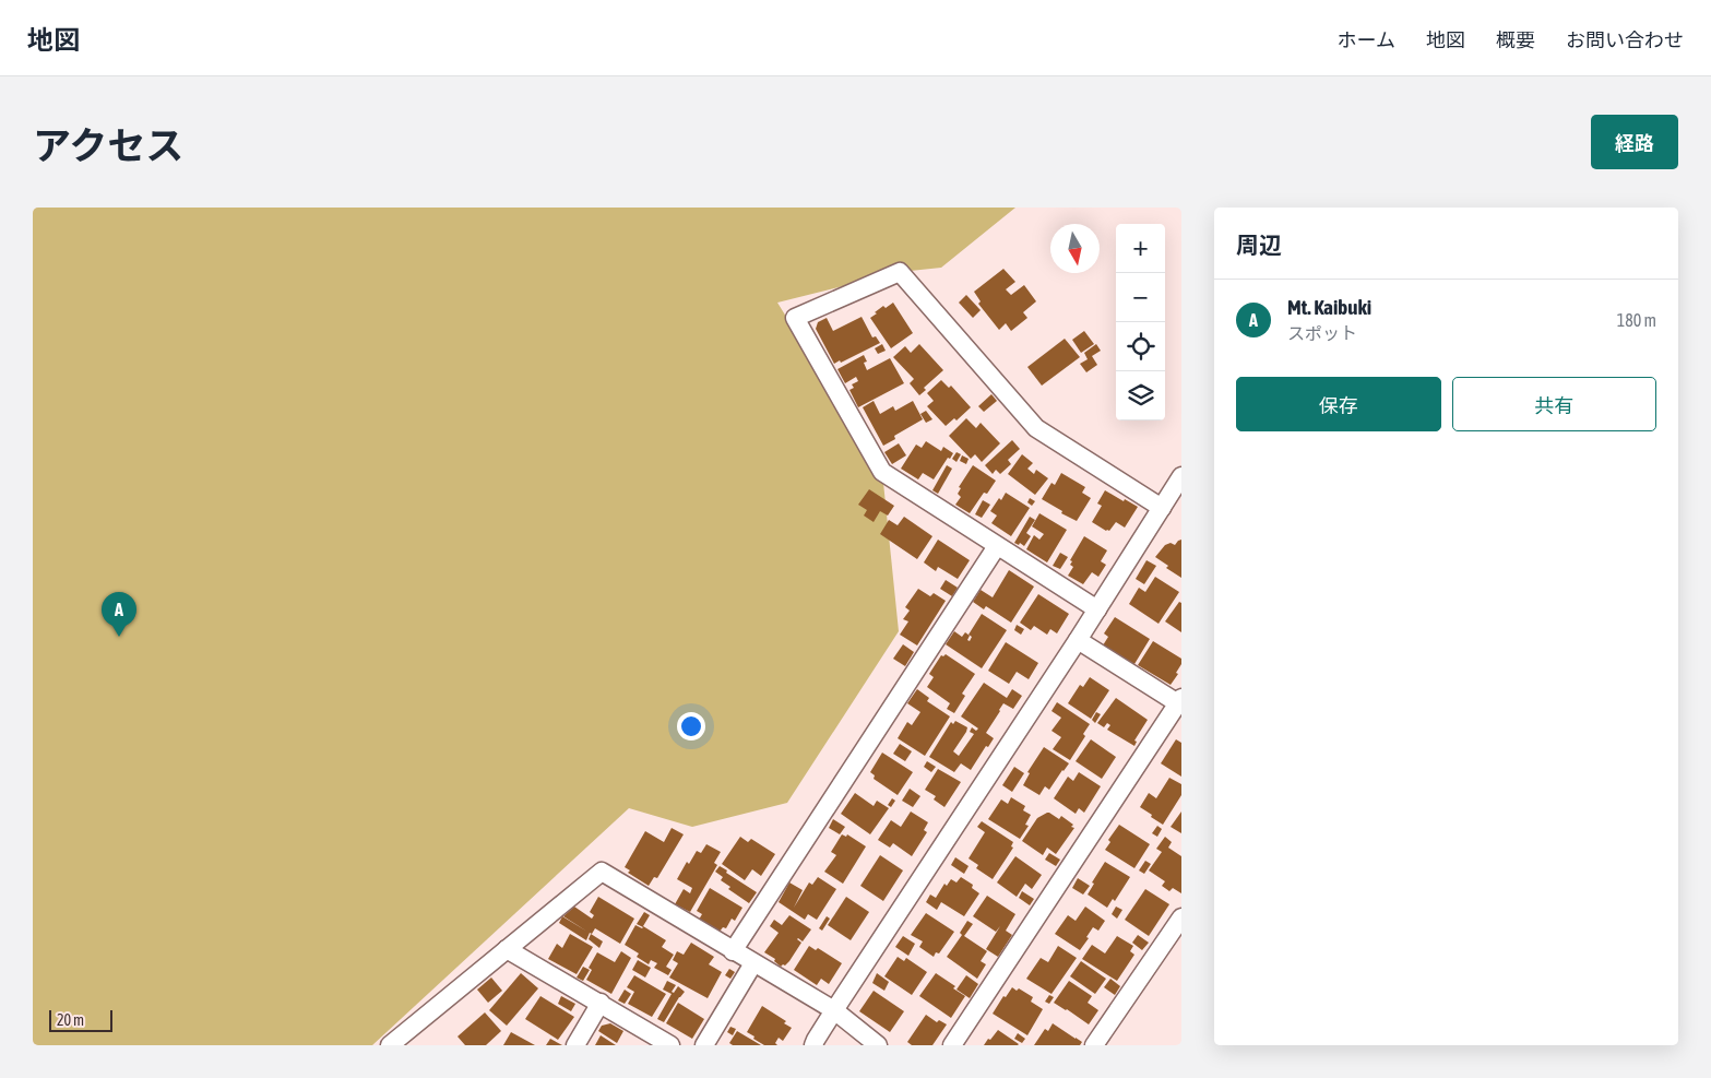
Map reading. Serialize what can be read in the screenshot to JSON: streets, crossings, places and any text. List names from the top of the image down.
{
  "scale_bar": "20 m",
  "north": "bottom",
  "page": {
    "header": "地図",
    "nav": [
      "ホーム",
      "地図",
      "概要",
      "お問い合わせ"
    ],
    "title": "アクセス",
    "buttons": [
      "経路",
      ["保存", "共有"]
    ],
    "heading": "周辺",
    "map_buttons": ["+", "−"],
    "list": [
      {
        "mark": "A",
        "name": "Mt. Kaibuki",
        "note": "スポット",
        "value": "180 m"
      }
    ],
    "pins": "A",
    "scale": "20 m"
  }
}
